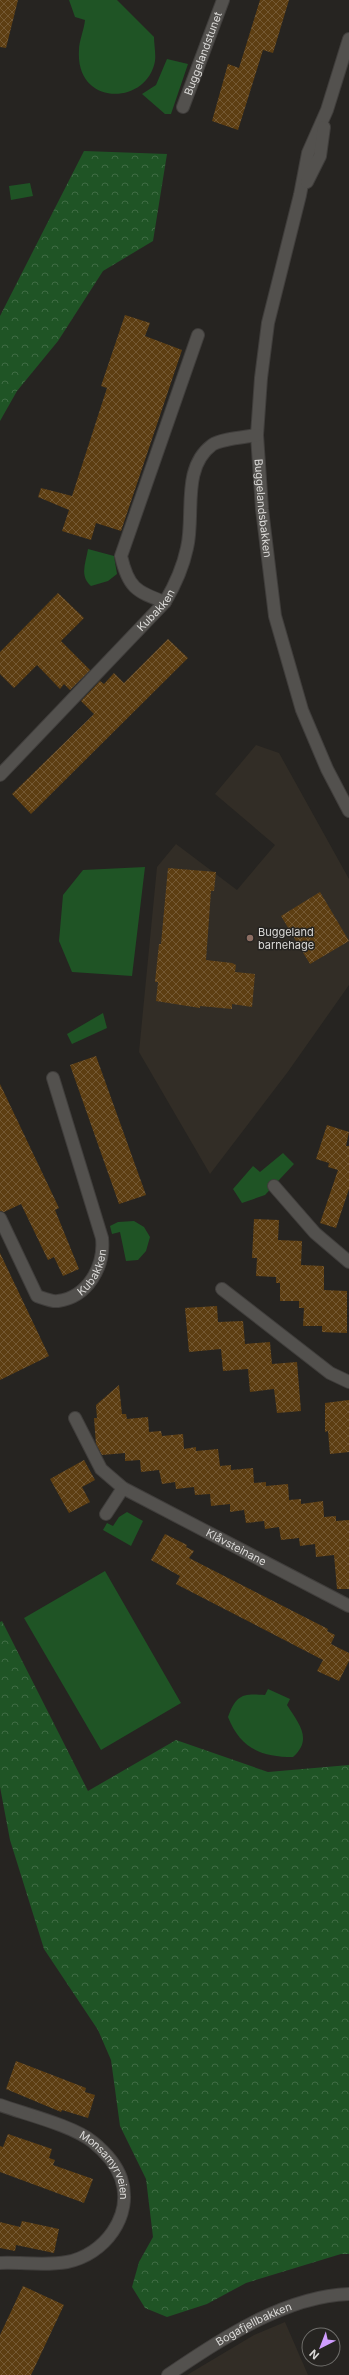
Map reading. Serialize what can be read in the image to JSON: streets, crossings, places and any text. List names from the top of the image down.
{
  "streets": {
    "street": [
      "Buggelandstunet",
      "Buggelandsbakken",
      "Kubakken",
      "Klåvsteinane",
      "Monsamyrveien",
      "Bogafjellbakken"
    ]
  },
  "crossings": [
    ["Buggelandsbakken", "Kubakken"]
  ],
  "places": ["Buggeland barnehage"],
  "north": "bottom left"
}
